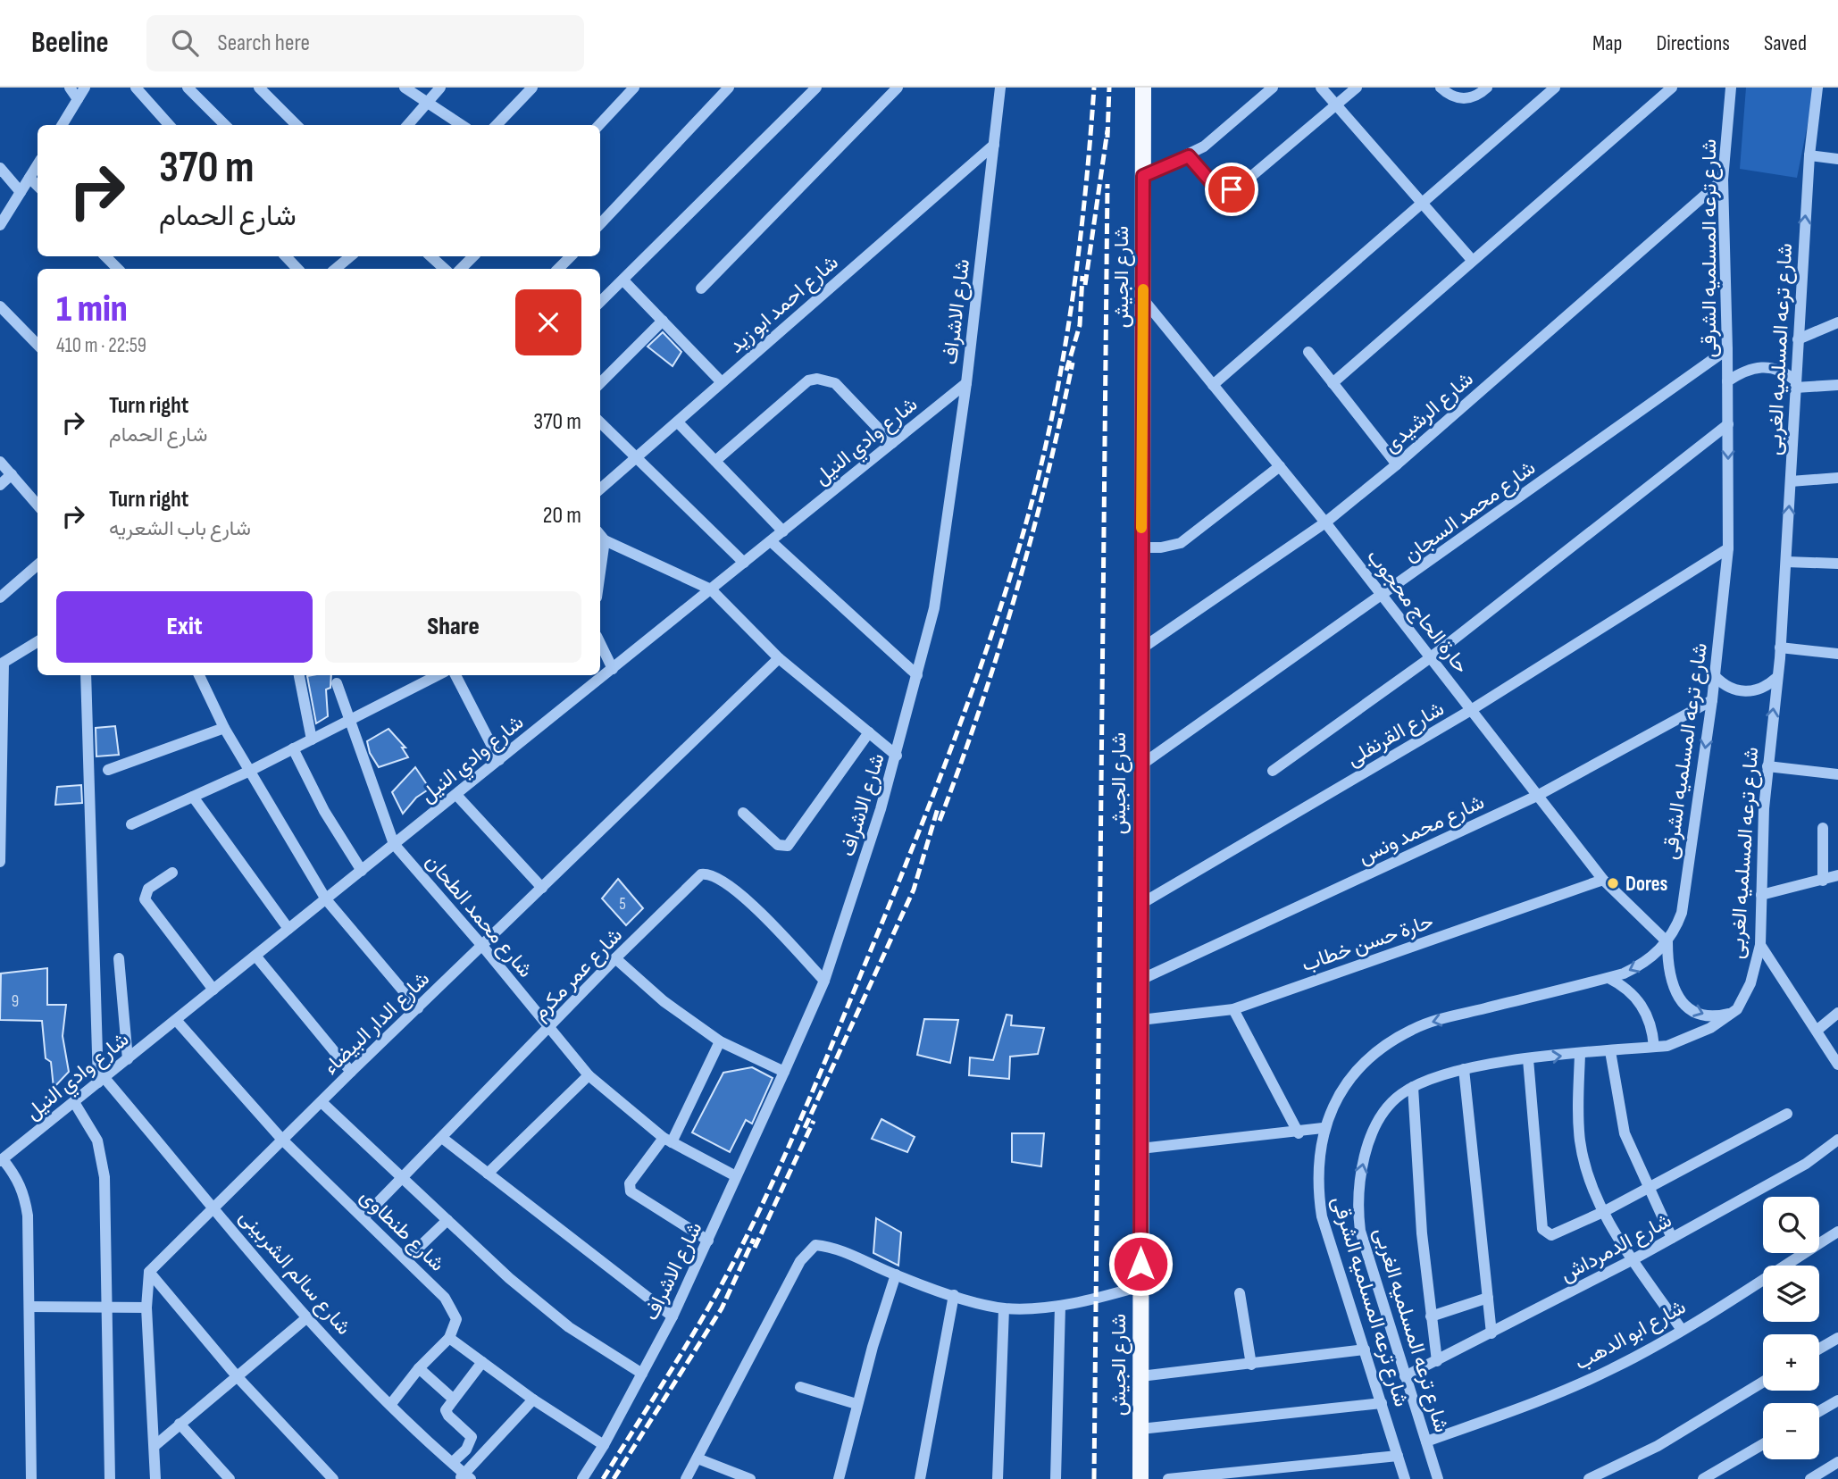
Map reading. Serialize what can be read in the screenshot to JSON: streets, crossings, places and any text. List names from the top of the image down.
{
  "streets": {
    "main road": ["شارع الجيش"],
    "street": [
      "شارع ترعه المسلميه الشرقى",
      "شارع احمد ابو زيد",
      "شارع الاشراف",
      "شارع ترعه المسلميه الغربى",
      "شارع الرشيدى",
      "شارع وادي النيل",
      "شارع محمد السجان",
      "حارة الحاج محجوب",
      "شارع القرنفلى",
      "شارع محمد ونس",
      "شارع محمد الطحان",
      "حارة حسن خطاب",
      "شارع عمر مكرم",
      "شارع الدار البيضاء",
      "شارع طنطاوى",
      "شارع الدمرداش",
      "شارع سالم الشربينى",
      "شارع ابو الدهب"
    ]
  },
  "crossings": [
    ["شارع ترعه المسلميه الشرقى", "شارع الرشيدى"],
    ["شارع ترعه المسلميه الشرقى", "شارع محمد السجان"],
    ["شارع ترعه المسلميه الشرقى", "حارة الحاج محجوب"],
    ["شارع ترعه المسلميه الشرقى", "شارع القرنفلى"],
    ["شارع ترعه المسلميه الشرقى", "شارع محمد ونس"],
    ["شارع الجيش", "شارع الرشيدى"],
    ["شارع الجيش", "شارع محمد السجان"],
    ["شارع الجيش", "حارة الحاج محجوب"],
    ["شارع الجيش", "شارع القرنفلى"],
    ["شارع الجيش", "شارع محمد ونس"],
    ["شارع الجيش", "حارة حسن خطاب"],
    ["شارع احمد ابو زيد", "شارع الاشراف"],
    ["شارع الاشراف", "شارع وادي النيل"],
    ["شارع الاشراف", "شارع محمد الطحان"],
    ["شارع الاشراف", "شارع عمر مكرم"],
    ["شارع ترعه المسلميه الغربى", "شارع الدمرداش"],
    ["شارع ترعه المسلميه الغربى", "شارع ابو الدهب"],
    ["شارع الرشيدى", "حارة الحاج محجوب"],
    ["شارع وادي النيل", "شارع محمد الطحان"],
    ["شارع وادي النيل", "شارع طنطاوى"],
    ["شارع وادي النيل", "شارع سالم الشربينى"],
    ["شارع محمد السجان", "حارة الحاج محجوب"],
    ["حارة الحاج محجوب", "شارع القرنفلى"],
    ["حارة الحاج محجوب", "شارع محمد ونس"],
    ["حارة الحاج محجوب", "حارة حسن خطاب"],
    ["شارع محمد الطحان", "شارع عمر مكرم"],
    ["شارع محمد الطحان", "شارع الدار البيضاء"],
    ["شارع عمر مكرم", "شارع طنطاوى"],
    ["شارع الدار البيضاء", "شارع طنطاوى"],
    ["شارع الدار البيضاء", "شارع سالم الشربينى"]
  ],
  "one_way": ["شارع ترعه المسلميه الشرقى"],
  "places": ["Dores"],
  "house_numbers": ["5", "9"],
  "page": {
    "header": "Beeline",
    "search": "Search here",
    "nav": ["Map", "Directions", "Saved"],
    "turn": ["370 m", "شارع الحمام"],
    "heading": ["1 min", "410 m · 22:59"],
    "list": [
      {
        "name": "Turn right",
        "note": "شارع الحمام",
        "value": "370 m"
      },
      {
        "name": "Turn right",
        "note": "شارع باب الشعريه",
        "value": "20 m"
      }
    ],
    "buttons": ["Exit", "Share"],
    "map_buttons": ["+", "−"]
  }
}
